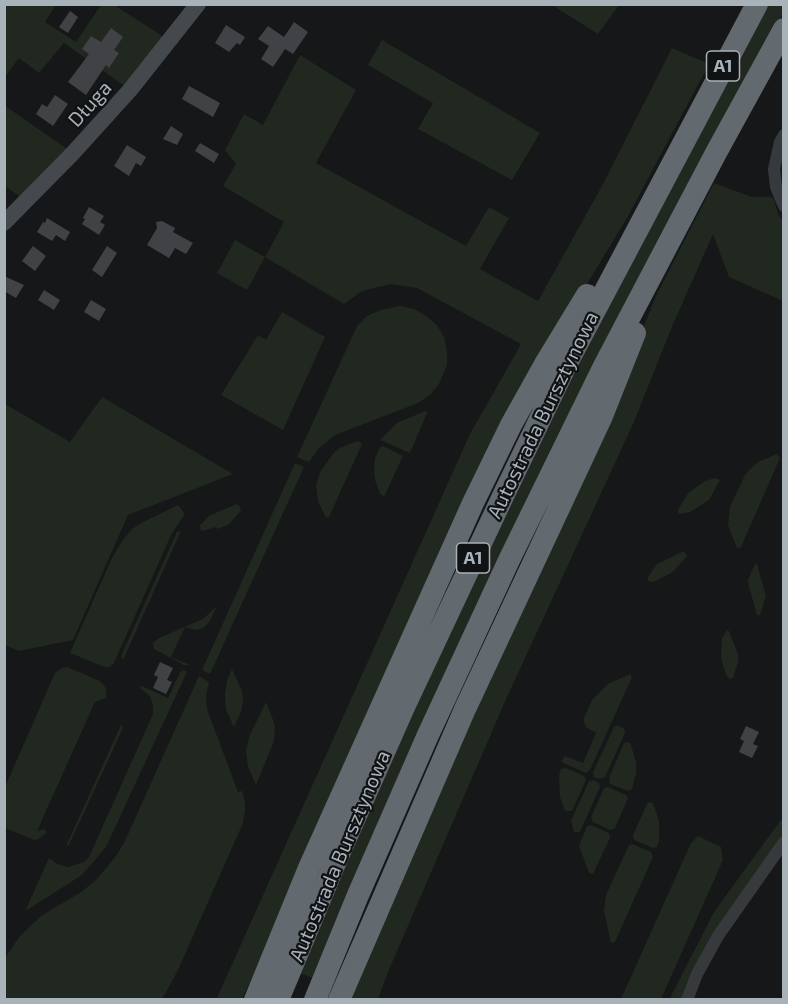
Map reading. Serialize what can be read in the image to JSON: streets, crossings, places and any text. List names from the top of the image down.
{
  "streets": {
    "highway": ["A1", "Autostrada Bursztynowa"],
    "street": ["Długa"]
  }
}
